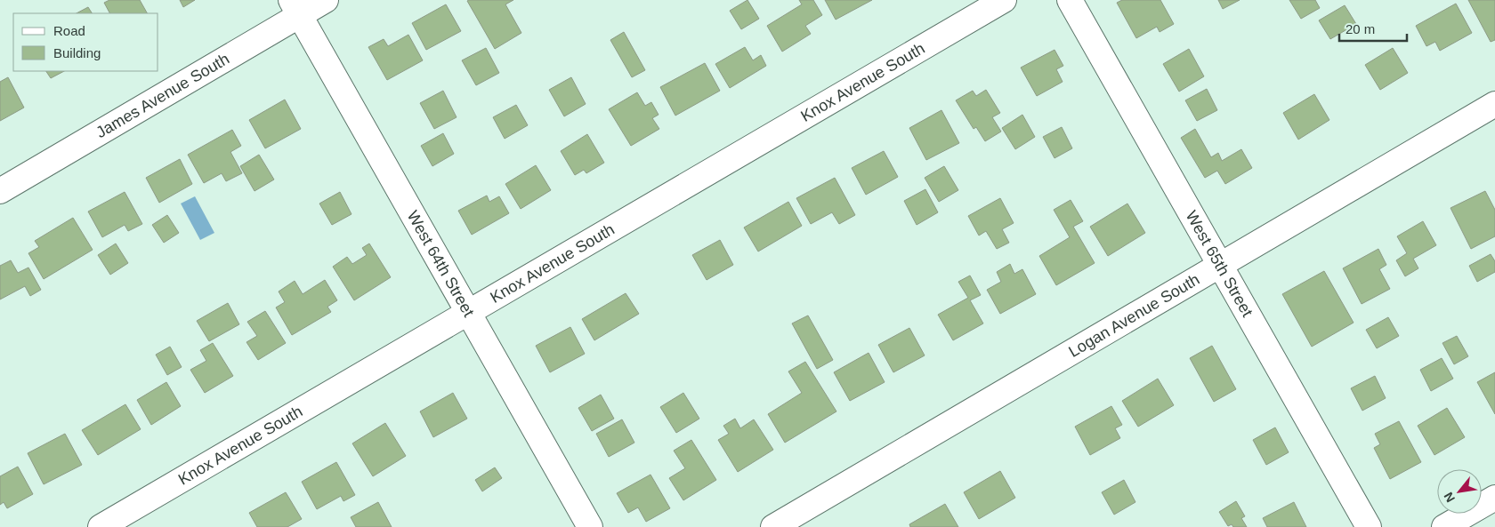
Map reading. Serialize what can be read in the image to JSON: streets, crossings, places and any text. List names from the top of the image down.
{
  "streets": {
    "street": [
      "Knox Avenue South",
      "James Avenue South",
      "West 64th Street",
      "West 65th Street",
      "Logan Avenue South"
    ]
  },
  "crossings": [
    ["Knox Avenue South", "West 64th Street"],
    ["James Avenue South", "West 64th Street"],
    ["West 65th Street", "Logan Avenue South"]
  ],
  "legend": ["Road", "Building"],
  "scale_bar": "20 m",
  "north": "bottom left"
}
